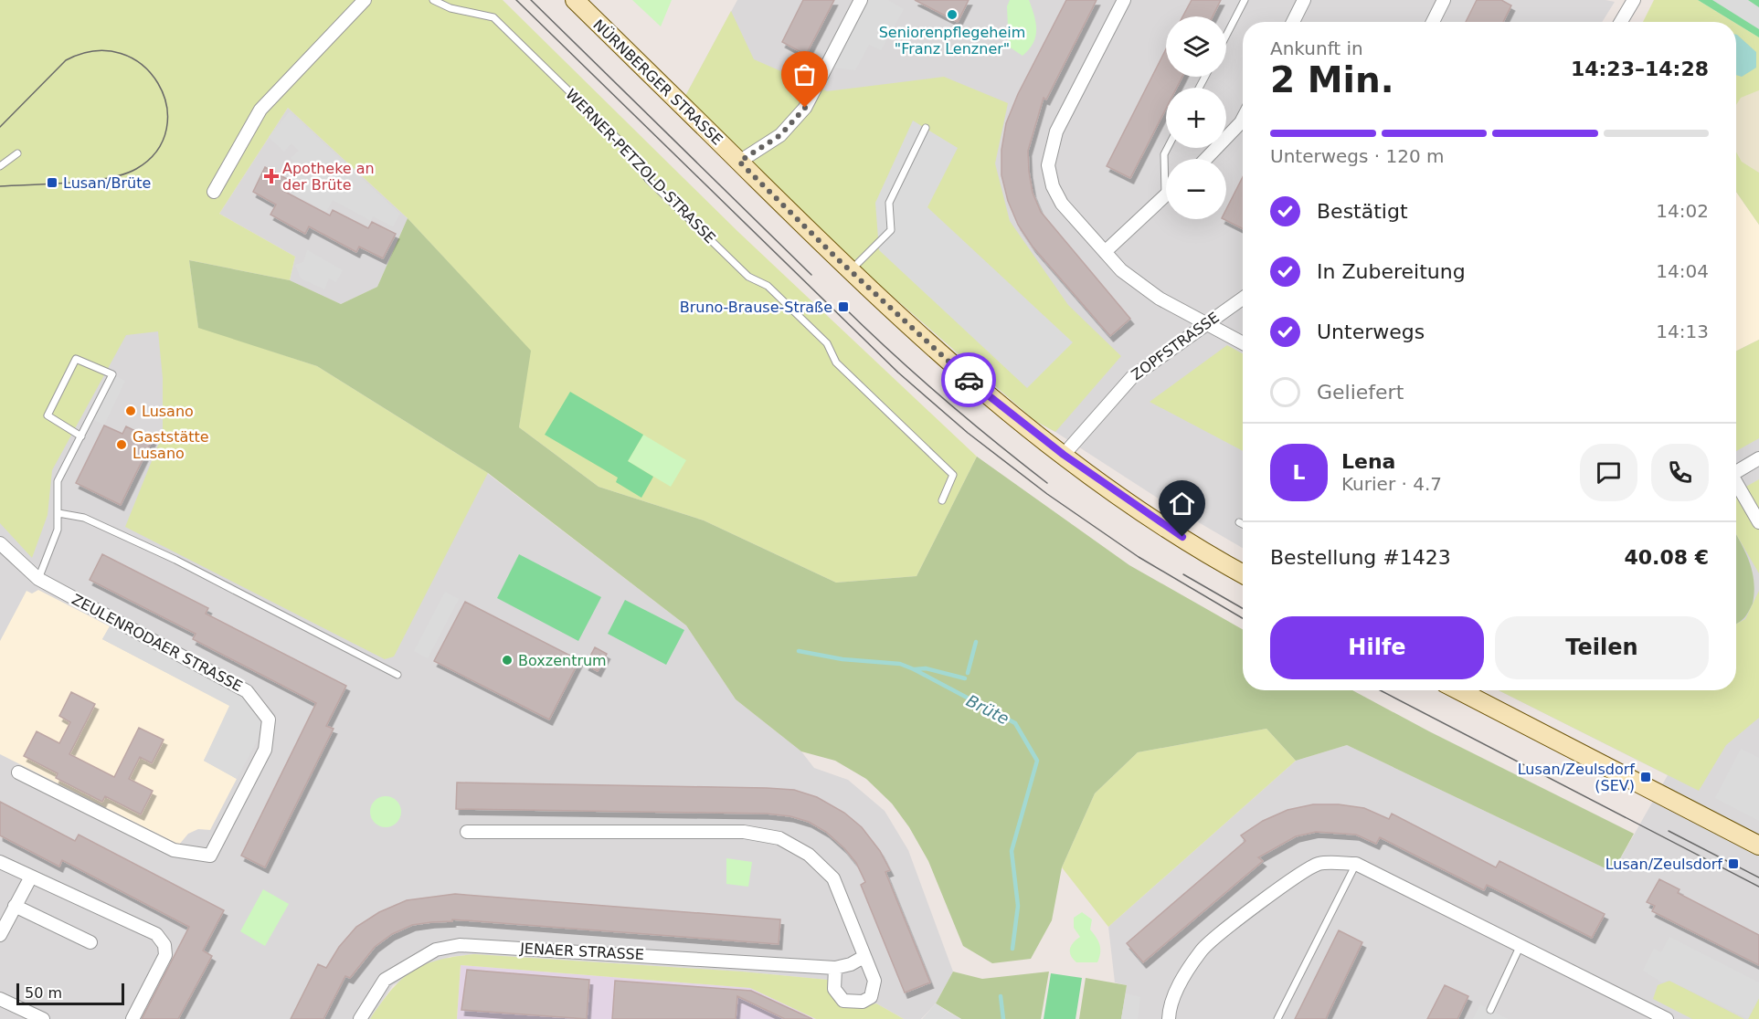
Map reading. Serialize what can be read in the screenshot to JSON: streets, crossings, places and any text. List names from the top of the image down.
{
  "streets": {
    "street": [
      "NÜRNBERGER STRASSE",
      "ZOPFSTRASSE",
      "ZEULENRODAER STRASSE",
      "JENAER STRASSE"
    ],
    "lane": ["WERNER-PETZOLD-STRASSE"]
  },
  "crossings": [
    ["NÜRNBERGER STRASSE", "ZOPFSTRASSE"]
  ],
  "water": ["Brüte"],
  "places": {
    "other": [
      "Seniorenpflegeheim \"Franz Lenzner\"",
      "Lusano",
      "Gaststätte Lusano",
      "Boxzentrum"
    ],
    "health": ["Apotheke an der Brüte"],
    "transit": [
      "Lusan/Brüte",
      "Bruno-Brause-Straße",
      "Lusan/Zeulsdorf (SEV)",
      "Lusan/Zeulsdorf"
    ]
  },
  "scale_bar": "50 m",
  "page": {
    "map_buttons": ["+", "−"],
    "heading": ["2 Min.", "Ankunft in", "14:23–14:28"],
    "panel": [
      "Lena",
      "Kurier · 4.7",
      "Bestellung #1423",
      "40.08 €"
    ],
    "bar": "Unterwegs · 120 m",
    "list": [
      ["Bestätigt", "14:02"],
      ["In Zubereitung", "14:04"],
      ["Unterwegs", "14:13"],
      "Geliefert"
    ],
    "round": "L",
    "buttons": ["Hilfe", "Teilen"],
    "scale": "50 m"
  }
}
